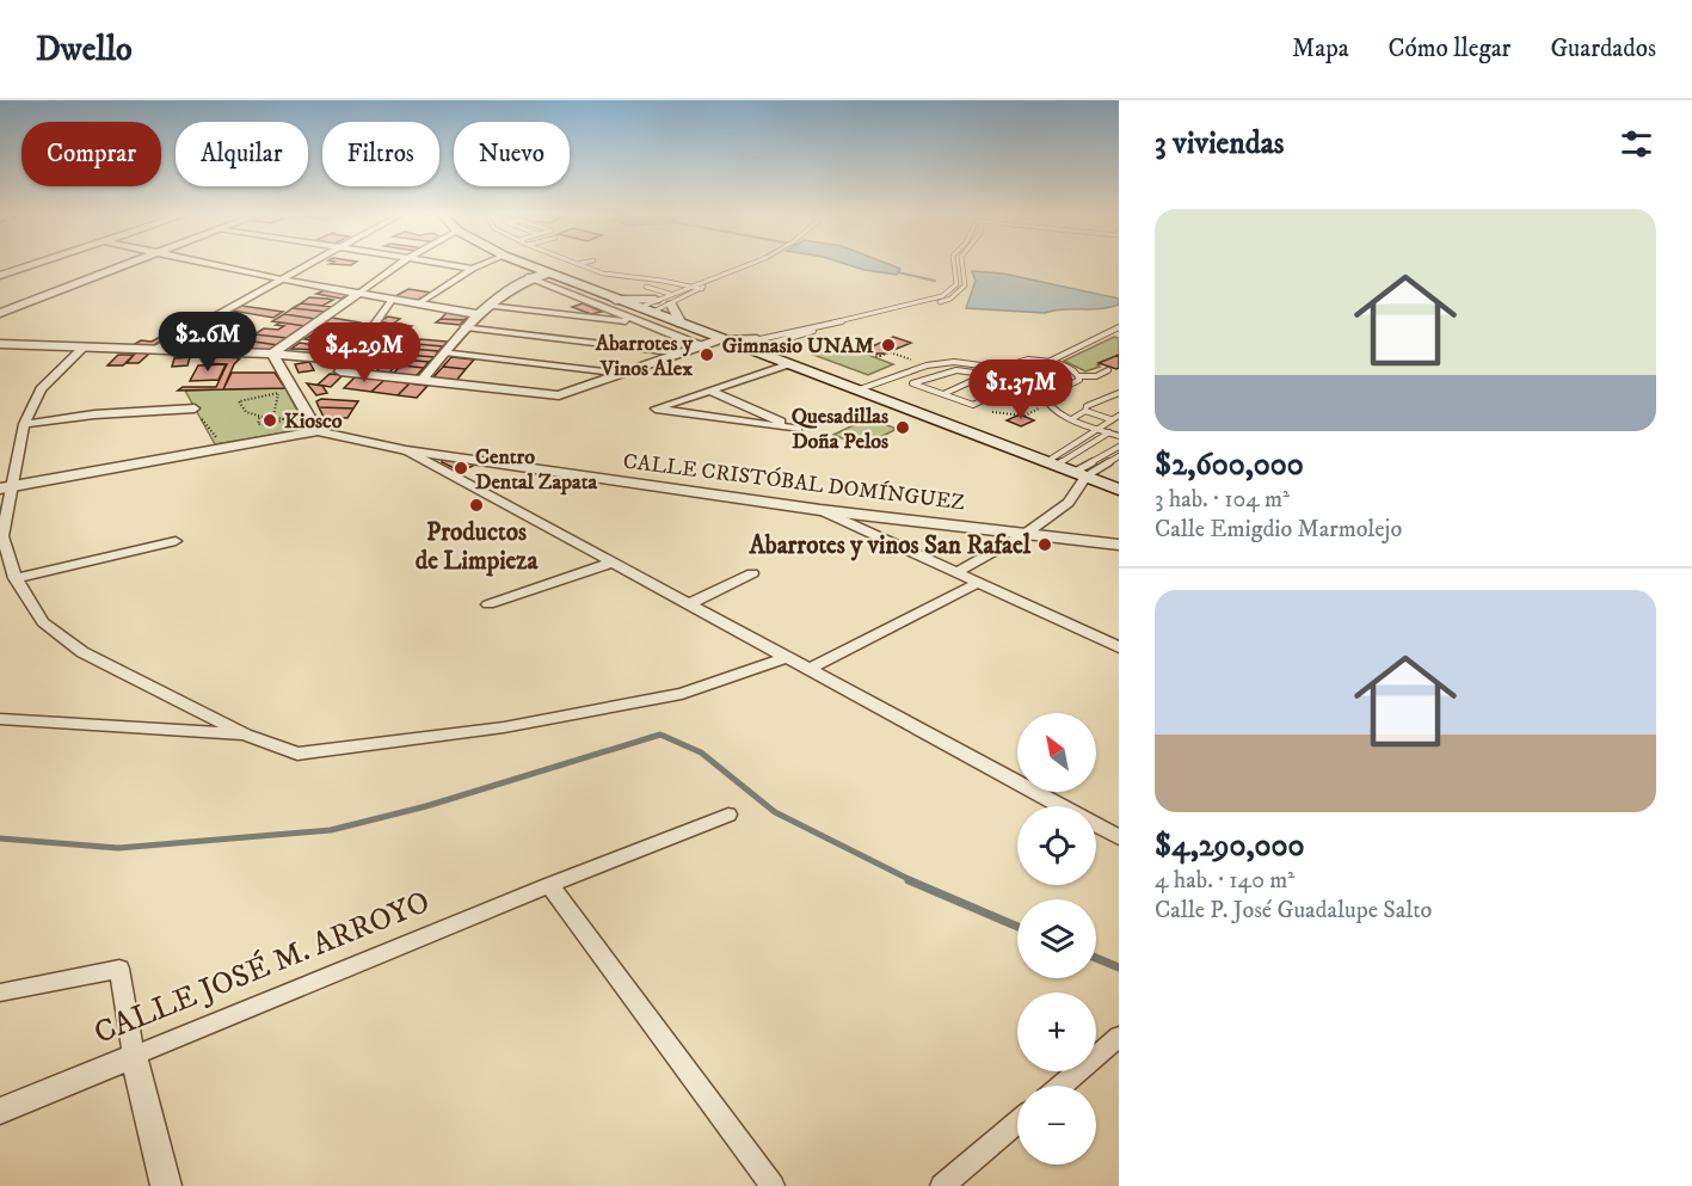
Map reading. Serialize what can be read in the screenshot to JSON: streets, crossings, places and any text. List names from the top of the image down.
{
  "streets": {
    "street": ["CALLE CRISTÓBAL DOMÍNGUEZ", "CALLE JOSÉ M. ARROYO"]
  },
  "places": [
    "Gimnasio UNAM",
    "Abarrotes y Vinos Alex",
    "Kiosco",
    "Quesadillas Doña Pelos",
    "Centro Dental Zapata",
    "Productos de Limpieza",
    "Abarrotes y vinos San Rafael"
  ],
  "north": "top left",
  "page": {
    "header": "Dwello",
    "nav": ["Mapa", "Cómo llegar", "Guardados"],
    "heading": "3 viviendas",
    "chip": [
      "Comprar",
      "Alquilar",
      "Filtros",
      "Nuevo"
    ],
    "list": [
      {
        "name": "$2,600,000",
        "note": "3 hab. · 104 m² · Calle Emigdio Marmolejo"
      },
      {
        "name": "$4,290,000",
        "note": "4 hab. · 140 m² · Calle P. José Guadalupe Salto"
      }
    ],
    "price": ["$2.6M", "$4.29M", "$1.37M"],
    "map_buttons": ["+", "−"]
  }
}
